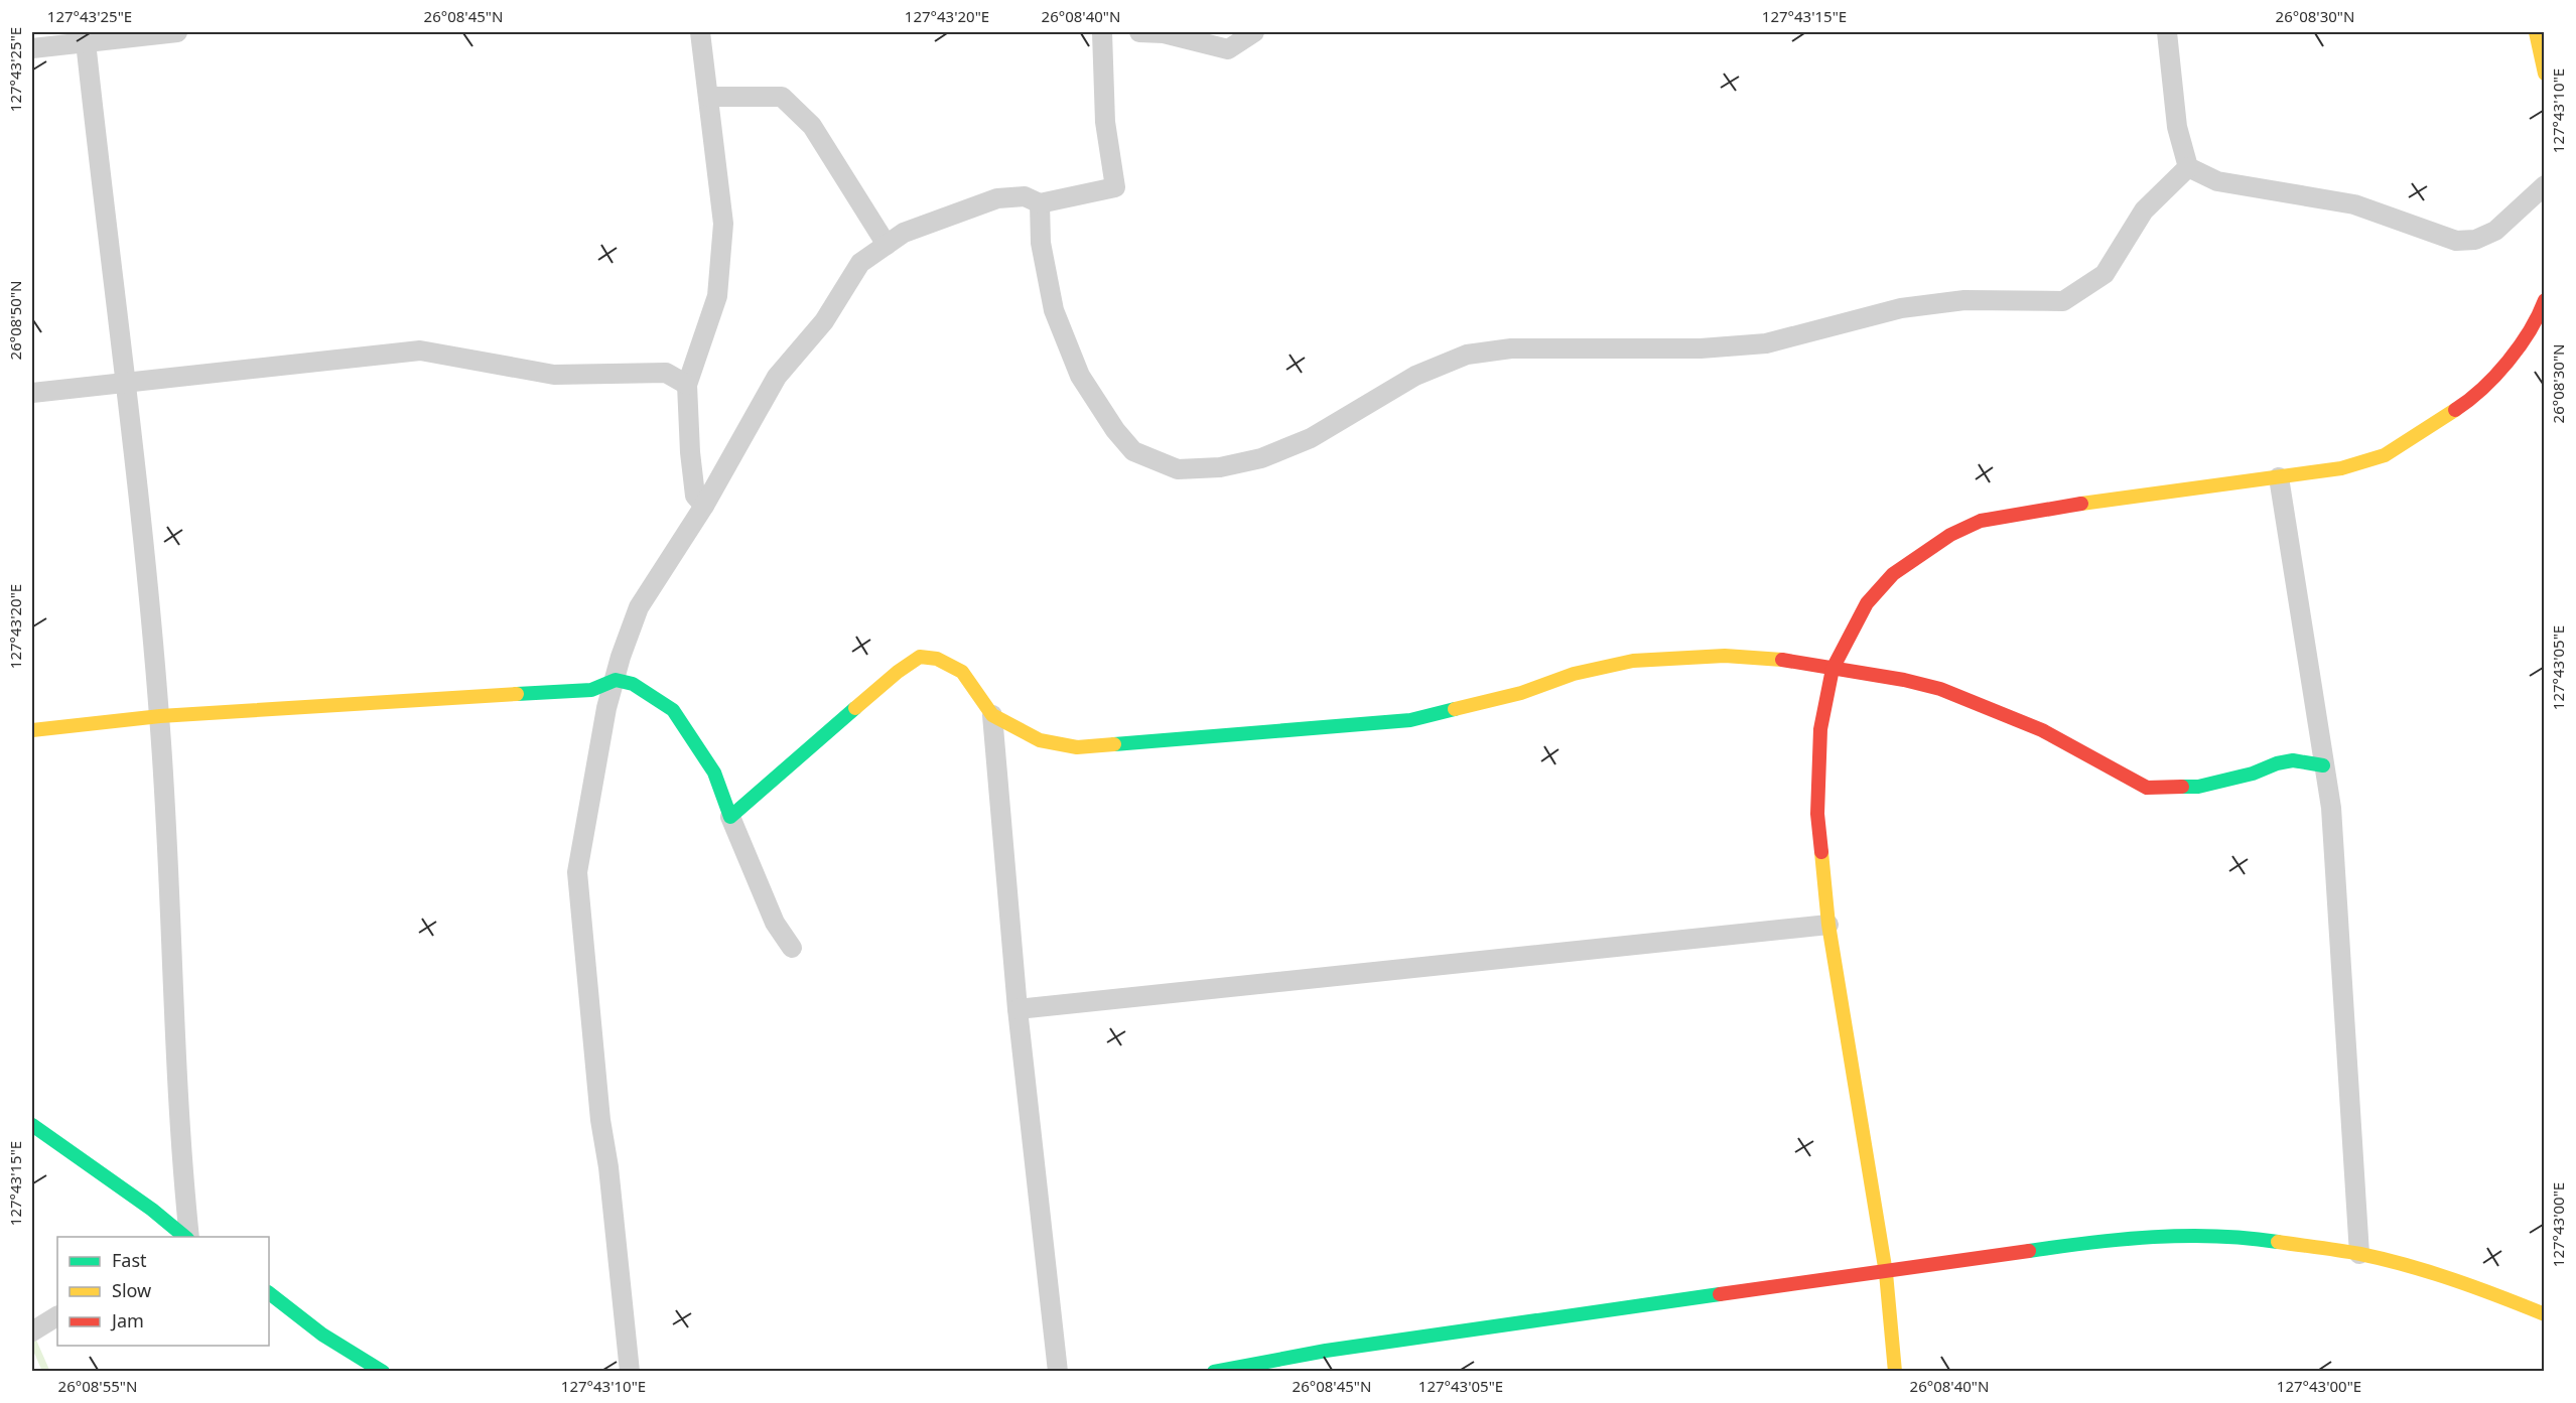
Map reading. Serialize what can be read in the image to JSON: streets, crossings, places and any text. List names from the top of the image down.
{
  "legend": ["Fast", "Slow", "Jam"],
  "coordinates": [
    "127°43'25\"E",
    "26°08'45\"N",
    "127°43'20\"E",
    "26°08'40\"N",
    "127°43'15\"E",
    "26°08'30\"N",
    "127°43'10\"E",
    "26°08'50\"N",
    "127°43'05\"E",
    "127°43'00\"E",
    "26°08'55\"N"
  ]
}
